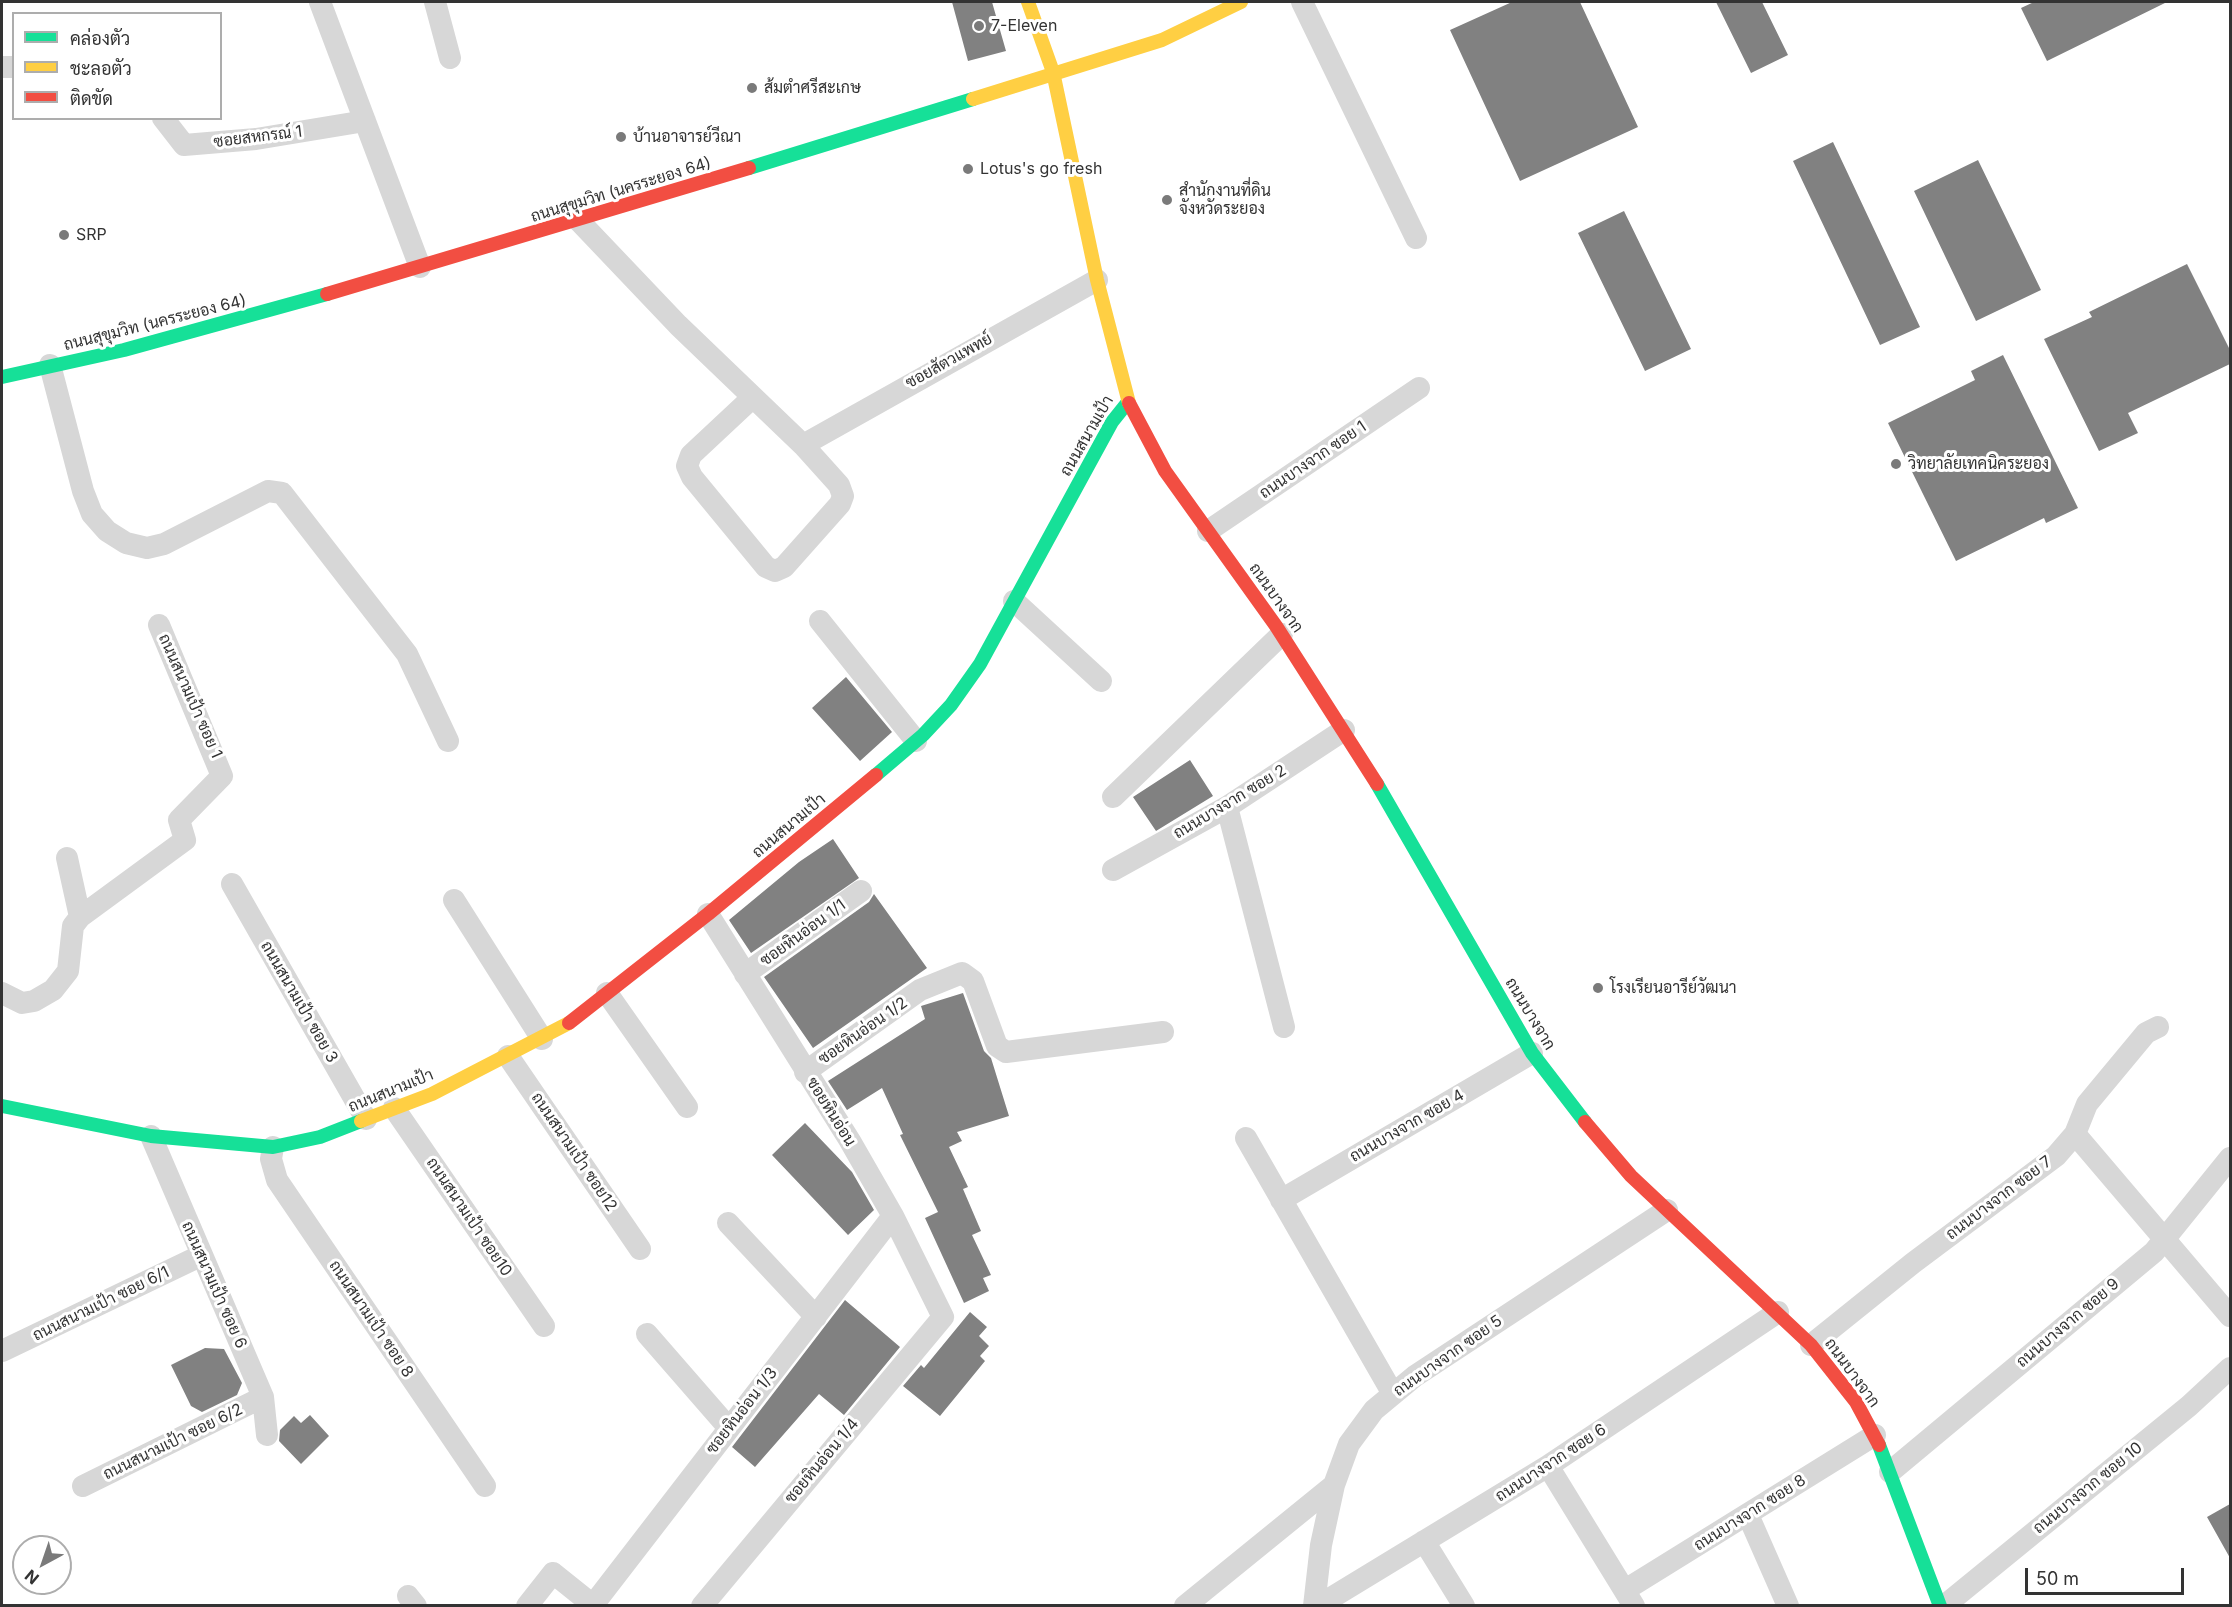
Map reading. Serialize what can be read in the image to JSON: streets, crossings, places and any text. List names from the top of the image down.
{
  "streets": {
    "street": [
      "ซอยสหกรณ์ 1",
      "ถนนสุขุมวิท (นครระยอง 64)",
      "ซอยสัตวแพทย์",
      "ถนนสนามเป้า",
      "ถนนบางจาก ซอย 1",
      "ถนนบางจาก",
      "ถนนสนามเป้า ซอย 1",
      "ถนนบางจาก ซอย 2",
      "ซอยหินอ่อน 1/1",
      "ถนนสนามเป้า ซอย 3",
      "ซอยหินอ่อน 1/2",
      "ซอยหินอ่อน",
      "ถนนบางจาก ซอย 4",
      "ถนนสนามเป้า ซอย12",
      "ถนนบางจาก ซอย 7",
      "ถนนสนามเป้า ซอย10",
      "ถนนสนามเป้า ซอย 6",
      "ถนนสนามเป้า ซอย 6/1",
      "ถนนสนามเป้า ซอย 8",
      "ถนนบางจาก ซอย 9",
      "ถนนบางจาก ซอย 5",
      "ซอยหินอ่อน 1/3",
      "ถนนสนามเป้า ซอย 6/2",
      "ซอยหินอ่อน 1/4",
      "ถนนบางจาก ซอย 6",
      "ถนนบางจาก ซอย 10",
      "ถนนบางจาก ซอย 8"
    ]
  },
  "crossings": [
    ["ถนนสุขุมวิท (นครระยอง 64)", "ถนนสนามเป้า"],
    ["ซอยสัตวแพทย์", "ถนนสนามเป้า"],
    ["ถนนสนามเป้า", "ถนนบางจาก"],
    ["ถนนสนามเป้า", "ถนนสนามเป้า ซอย 3"],
    ["ถนนสนามเป้า", "ซอยหินอ่อน"],
    ["ถนนสนามเป้า", "ถนนสนามเป้า ซอย12"],
    ["ถนนสนามเป้า", "ถนนสนามเป้า ซอย10"],
    ["ถนนสนามเป้า", "ถนนสนามเป้า ซอย 6"],
    ["ถนนสนามเป้า", "ถนนสนามเป้า ซอย 8"],
    ["ถนนบางจาก ซอย 1", "ถนนบางจาก"],
    ["ถนนบางจาก", "ถนนบางจาก ซอย 2"],
    ["ถนนบางจาก", "ถนนบางจาก ซอย 4"],
    ["ถนนบางจาก", "ถนนบางจาก ซอย 7"],
    ["ถนนบางจาก", "ถนนบางจาก ซอย 9"],
    ["ถนนบางจาก", "ถนนบางจาก ซอย 5"],
    ["ถนนบางจาก", "ถนนบางจาก ซอย 6"],
    ["ถนนบางจาก", "ถนนบางจาก ซอย 10"],
    ["ถนนบางจาก", "ถนนบางจาก ซอย 8"],
    ["ซอยหินอ่อน 1/1", "ซอยหินอ่อน"],
    ["ซอยหินอ่อน 1/2", "ซอยหินอ่อน"],
    ["ซอยหินอ่อน", "ซอยหินอ่อน 1/3"],
    ["ซอยหินอ่อน", "ซอยหินอ่อน 1/4"],
    ["ถนนสนามเป้า ซอย 6", "ถนนสนามเป้า ซอย 6/1"],
    ["ถนนสนามเป้า ซอย 6", "ถนนสนามเป้า ซอย 6/2"],
    ["ถนนบางจาก ซอย 5", "ถนนบางจาก ซอย 6"]
  ],
  "places": [
    "7-Eleven",
    "ส้มตำศรีสะเกษ",
    "บ้านอาจารย์วีณา",
    "Lotus's go fresh",
    "สำนักงานที่ดิน จังหวัดระยอง",
    "SRP",
    "วิทยาลัยเทคนิคระยอง",
    "โรงเรียนอารีย์วัฒนา"
  ],
  "legend": ["คล่องตัว", "ชะลอตัว", "ติดขัด"],
  "scale_bar": "50 m",
  "north": "bottom left"
}
